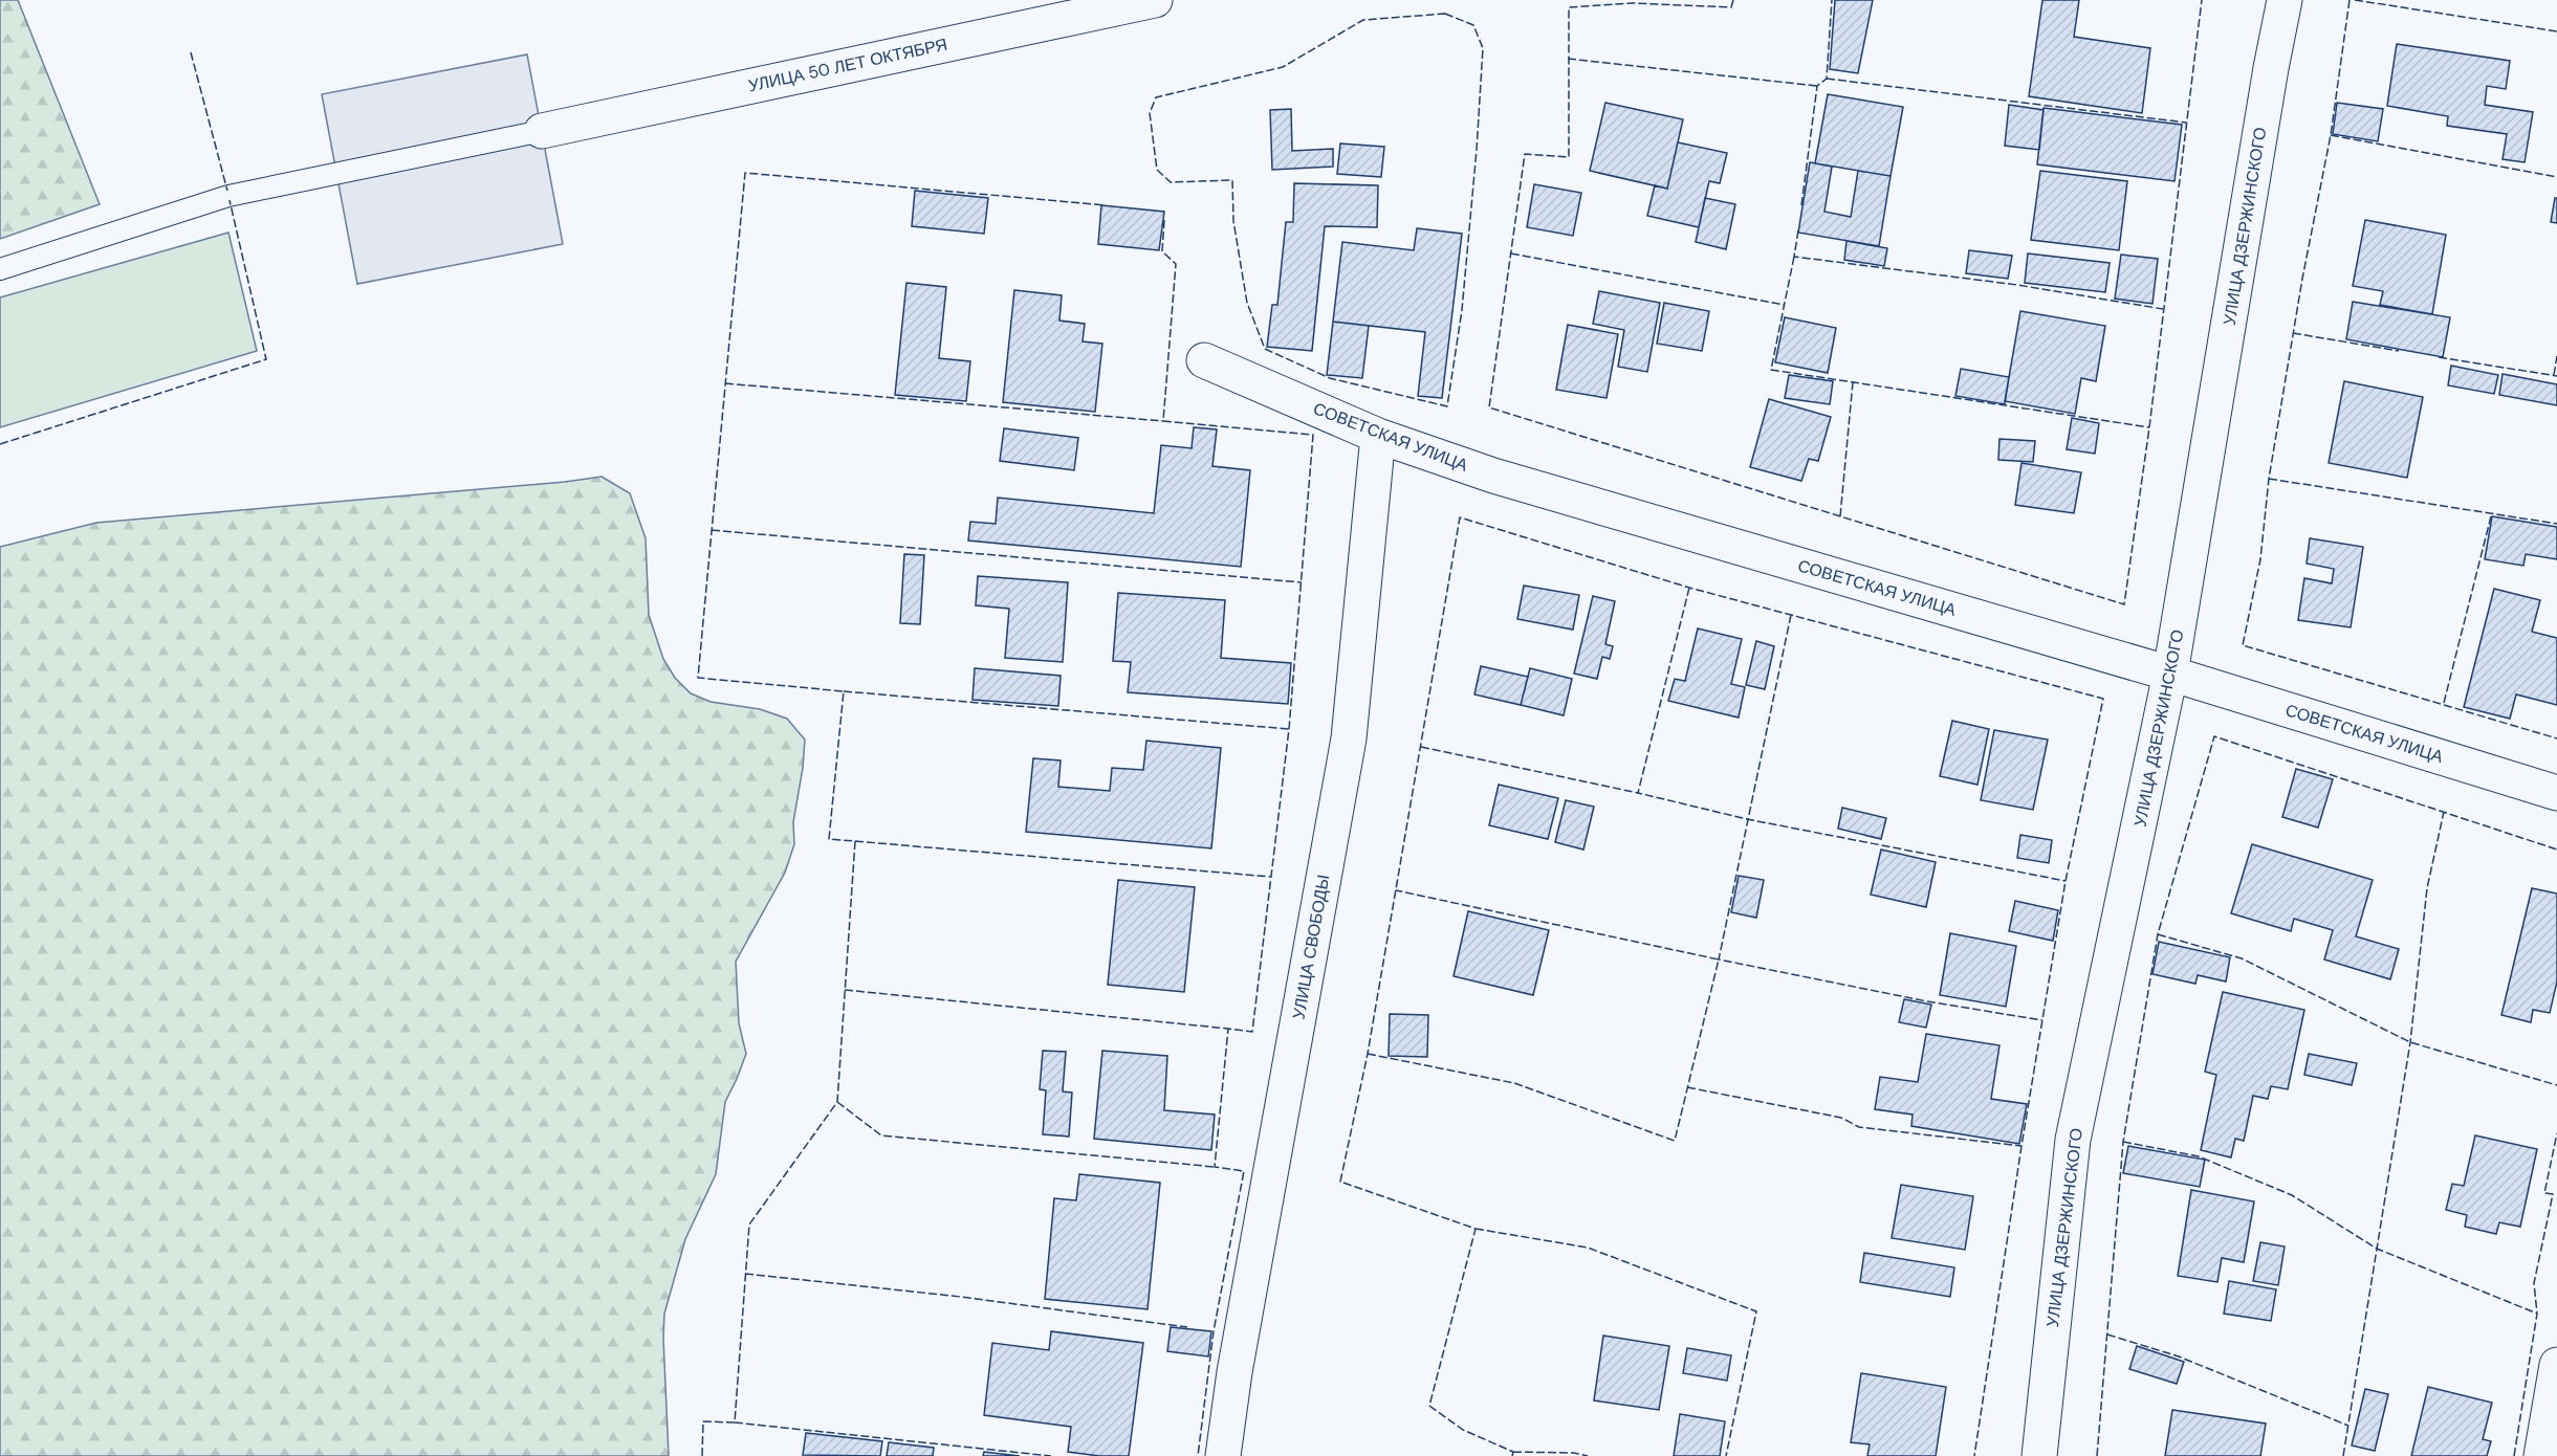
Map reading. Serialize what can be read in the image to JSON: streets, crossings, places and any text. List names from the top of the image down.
{
  "streets": {
    "street": [
      "УЛИЦА 50 ЛЕТ ОКТЯБРЯ",
      "УЛИЦА ДЗЕРЖИНСКОГО",
      "СОВЕТСКАЯ УЛИЦА",
      "УЛИЦА СВОБОДЫ"
    ]
  },
  "crossings": [
    ["УЛИЦА ДЗЕРЖИНСКОГО", "СОВЕТСКАЯ УЛИЦА"],
    ["СОВЕТСКАЯ УЛИЦА", "УЛИЦА СВОБОДЫ"]
  ]
}
